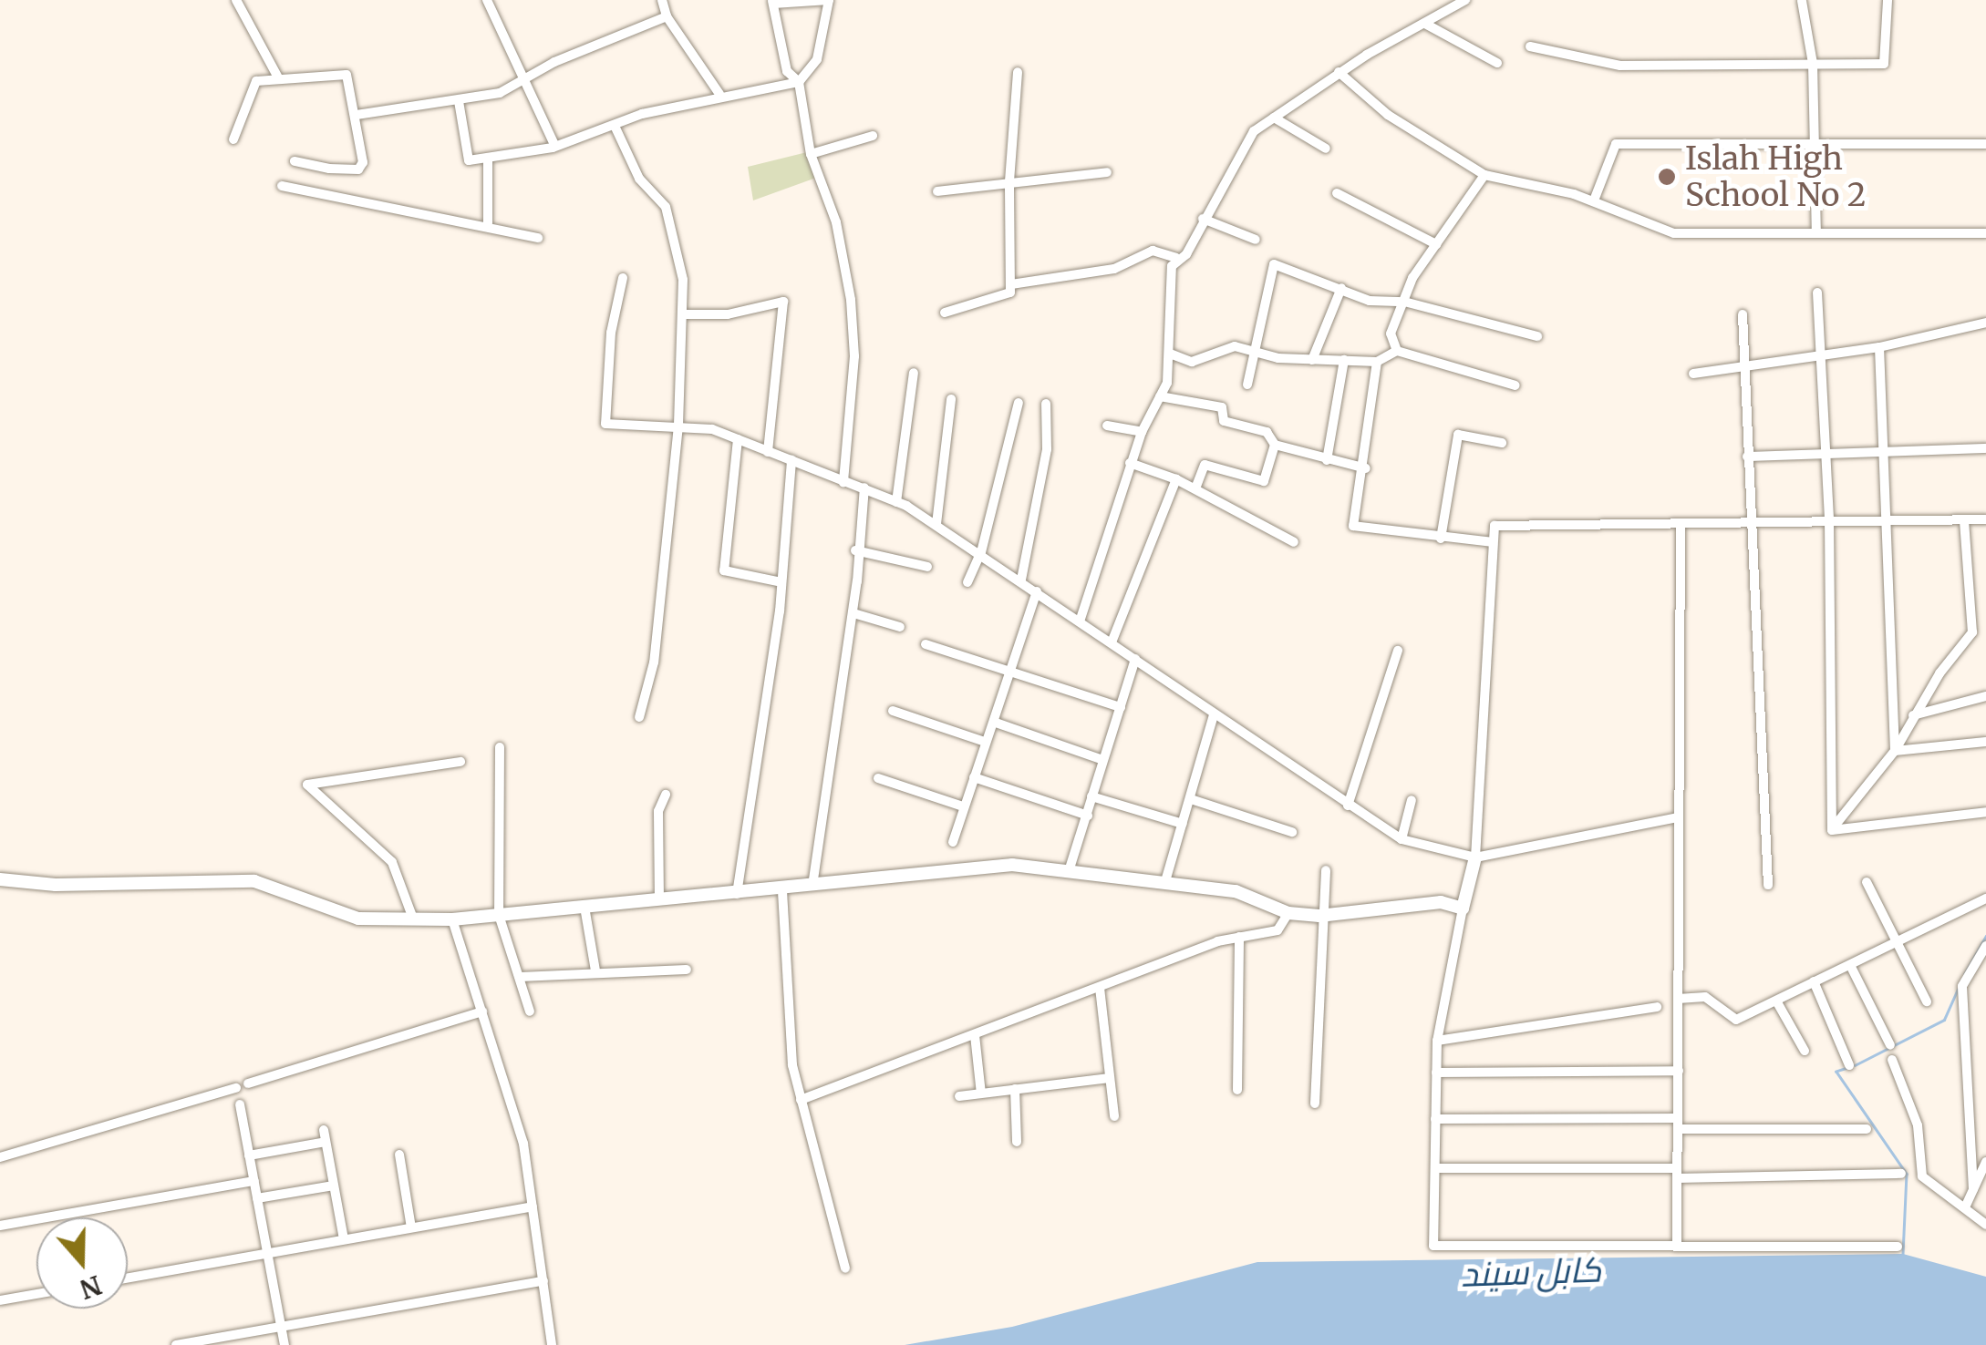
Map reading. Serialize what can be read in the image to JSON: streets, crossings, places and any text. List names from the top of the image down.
{
  "water": ["کابل سيند"],
  "places": ["Islah High School No 2"],
  "north": "bottom"
}
